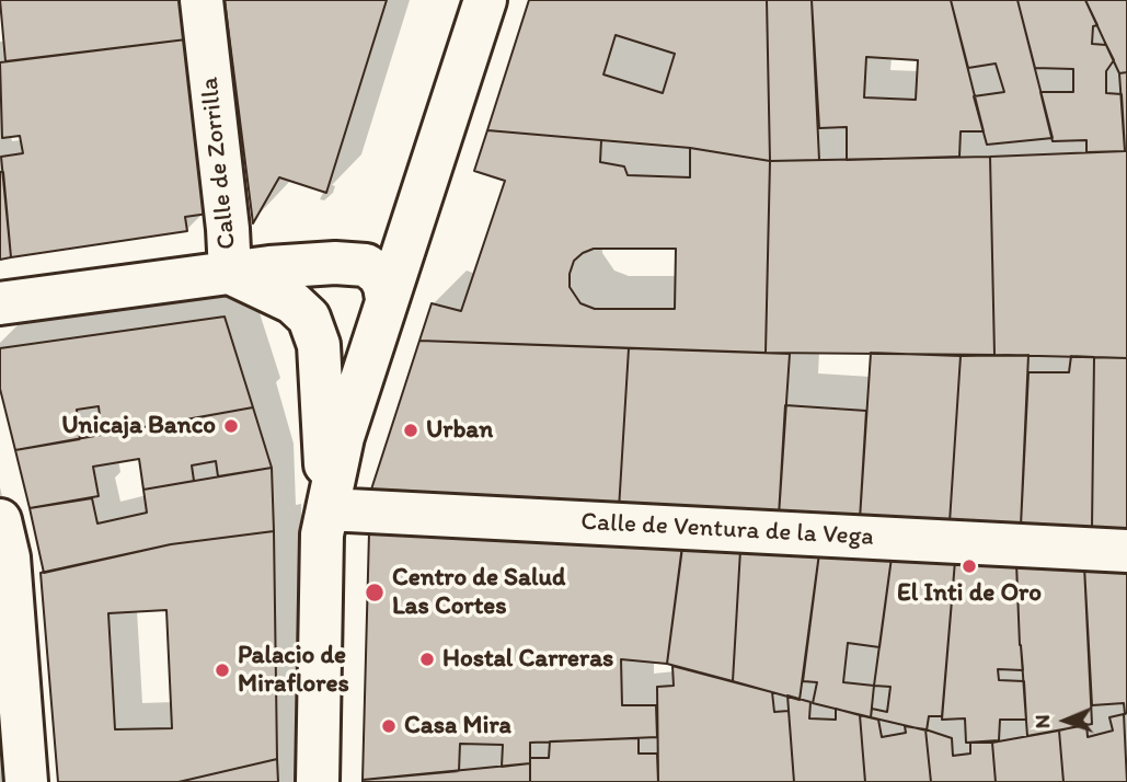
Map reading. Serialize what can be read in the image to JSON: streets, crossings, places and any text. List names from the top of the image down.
{
  "streets": {
    "street": ["Calle de Zorrilla", "Calle de Ventura de la Vega"]
  },
  "crossings": [
    ["Calle de Zorrilla", "Calle de Ventura de la Vega"]
  ],
  "places": [
    "Unicaja Banco",
    "Urban",
    "El Inti de Oro",
    "Centro de Salud Las Cortes",
    "Hostal Carreras",
    "Palacio de Miraflores",
    "Casa Mira"
  ],
  "north": "left"
}
